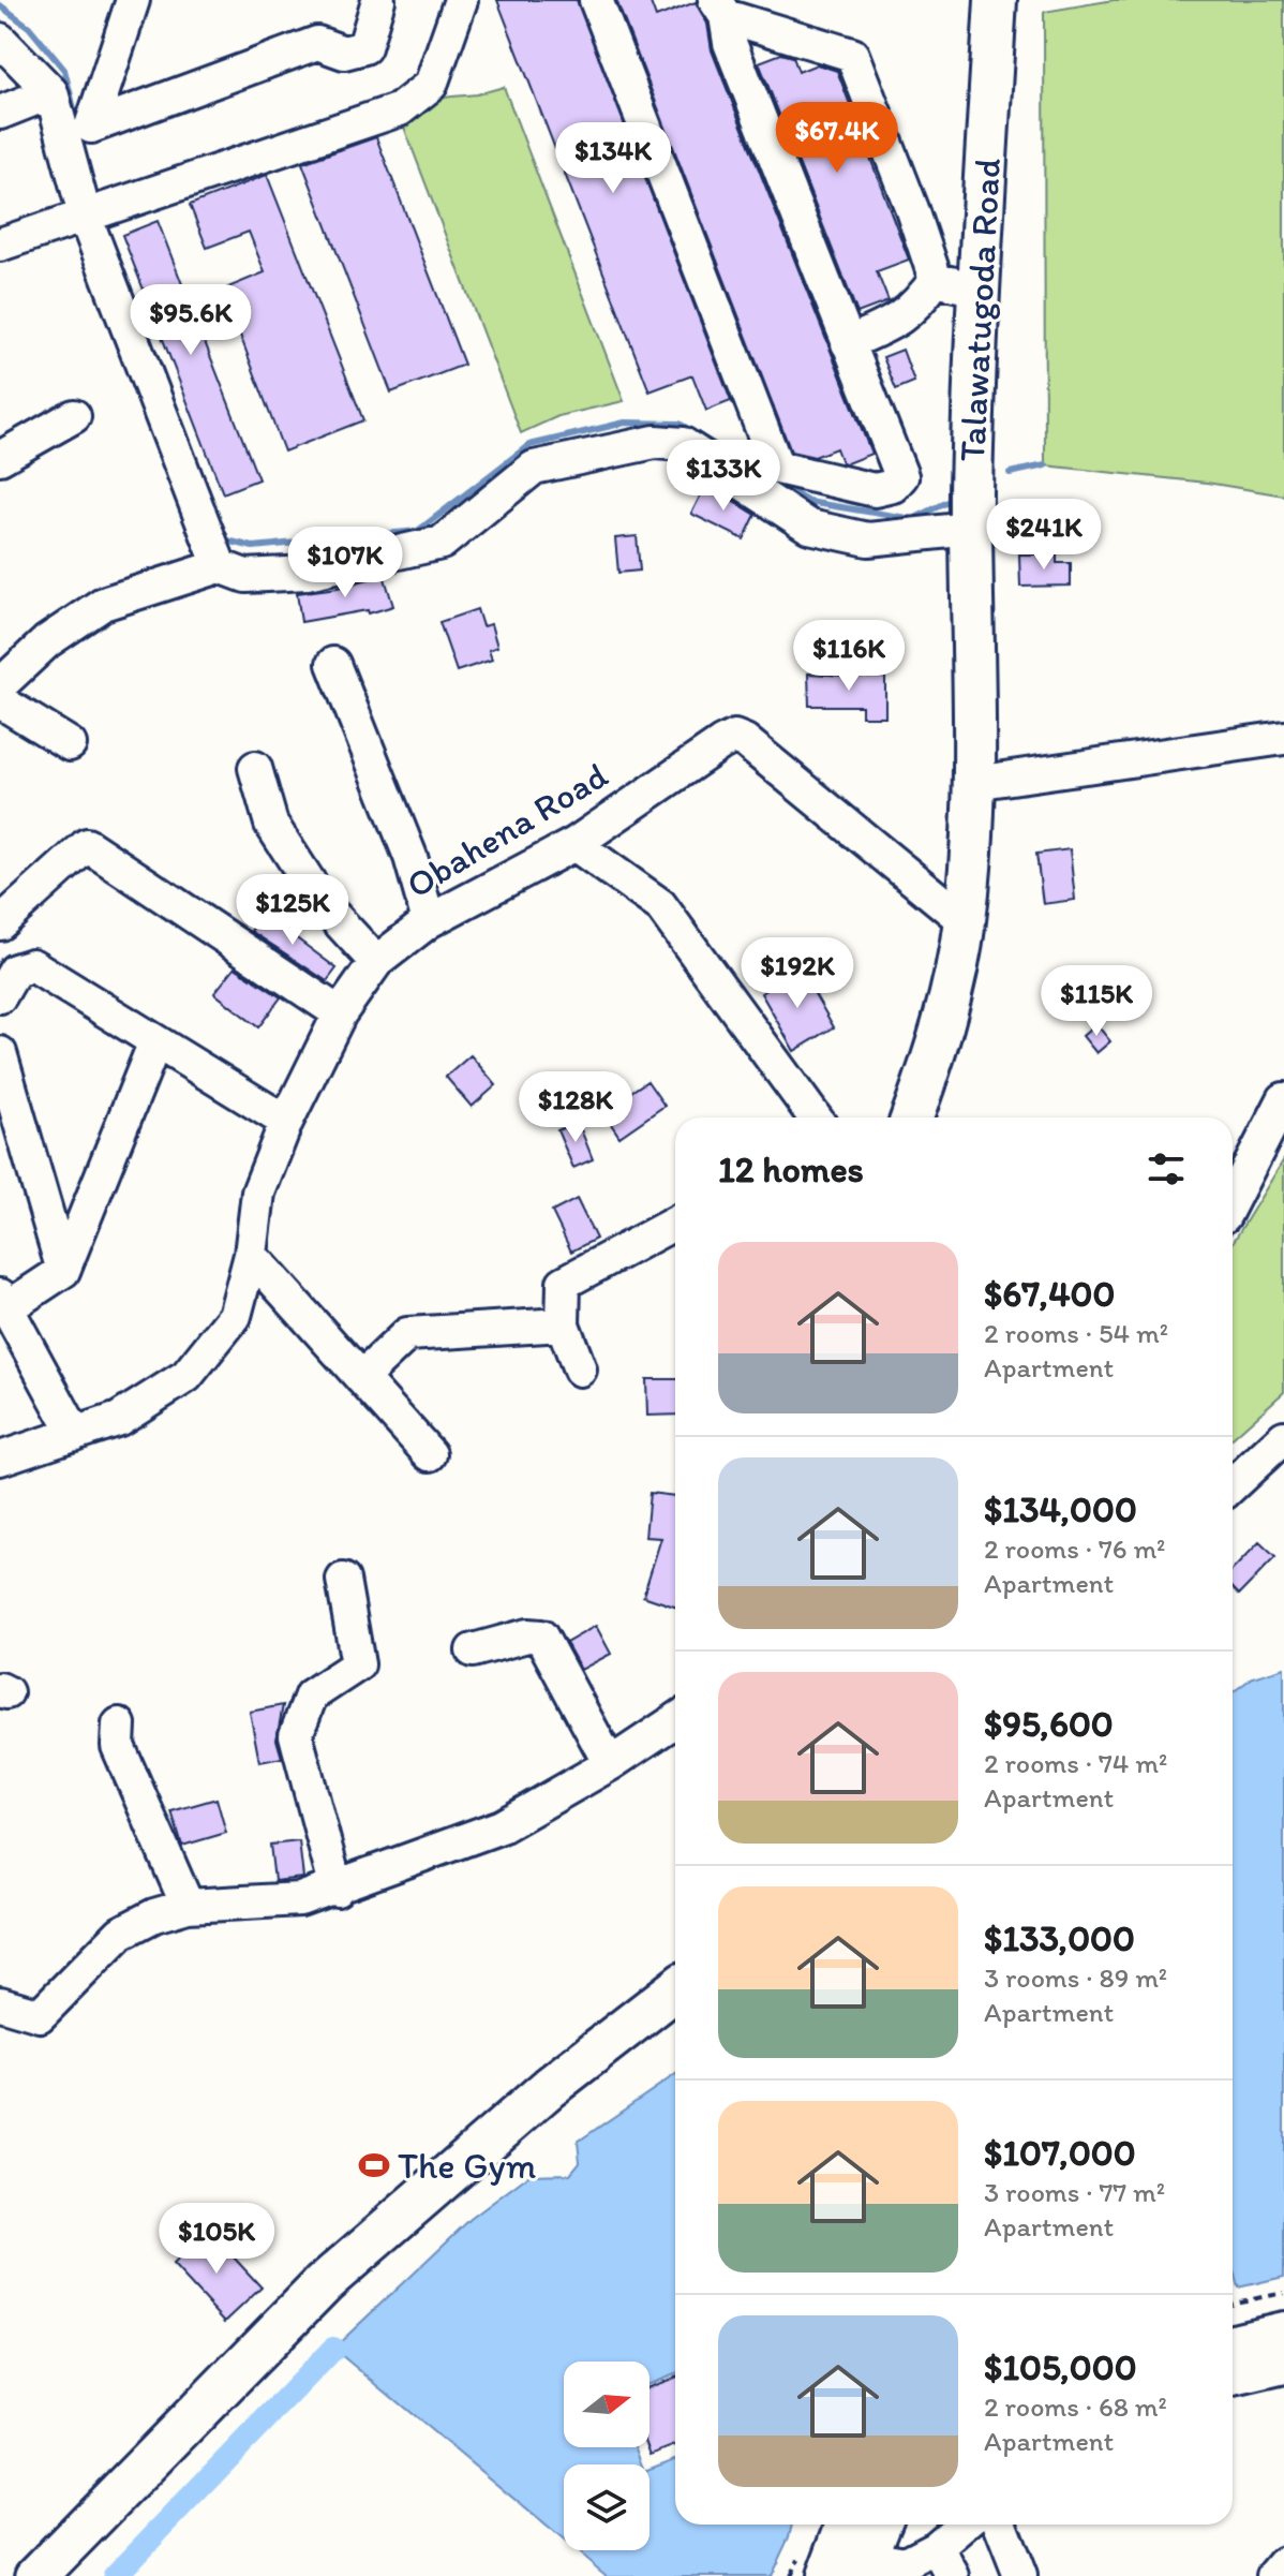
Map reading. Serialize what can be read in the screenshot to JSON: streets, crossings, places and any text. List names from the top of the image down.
{
  "streets": {
    "main road": ["Talawatugoda Road"],
    "street": ["Obahena Road"]
  },
  "crossings": [
    ["Talawatugoda Road", "Obahena Road"]
  ],
  "places": {
    "sports": ["The Gym"]
  },
  "north": "right",
  "page": {
    "price": [
      "$67.4K",
      "$134K",
      "$95.6K",
      "$133K",
      "$241K",
      "$107K",
      "$116K",
      "$125K",
      "$192K",
      "$115K",
      "$128K",
      "$105K"
    ],
    "heading": "12 homes",
    "list": [
      {
        "name": "$67,400",
        "note": "2 rooms · 54 m² · Apartment"
      },
      {
        "name": "$134,000",
        "note": "2 rooms · 76 m² · Apartment"
      },
      {
        "name": "$95,600",
        "note": "2 rooms · 74 m² · Apartment"
      },
      {
        "name": "$133,000",
        "note": "3 rooms · 89 m² · Apartment"
      },
      {
        "name": "$107,000",
        "note": "3 rooms · 77 m² · Apartment"
      },
      {
        "name": "$105,000",
        "note": "2 rooms · 68 m² · Apartment"
      }
    ]
  }
}
